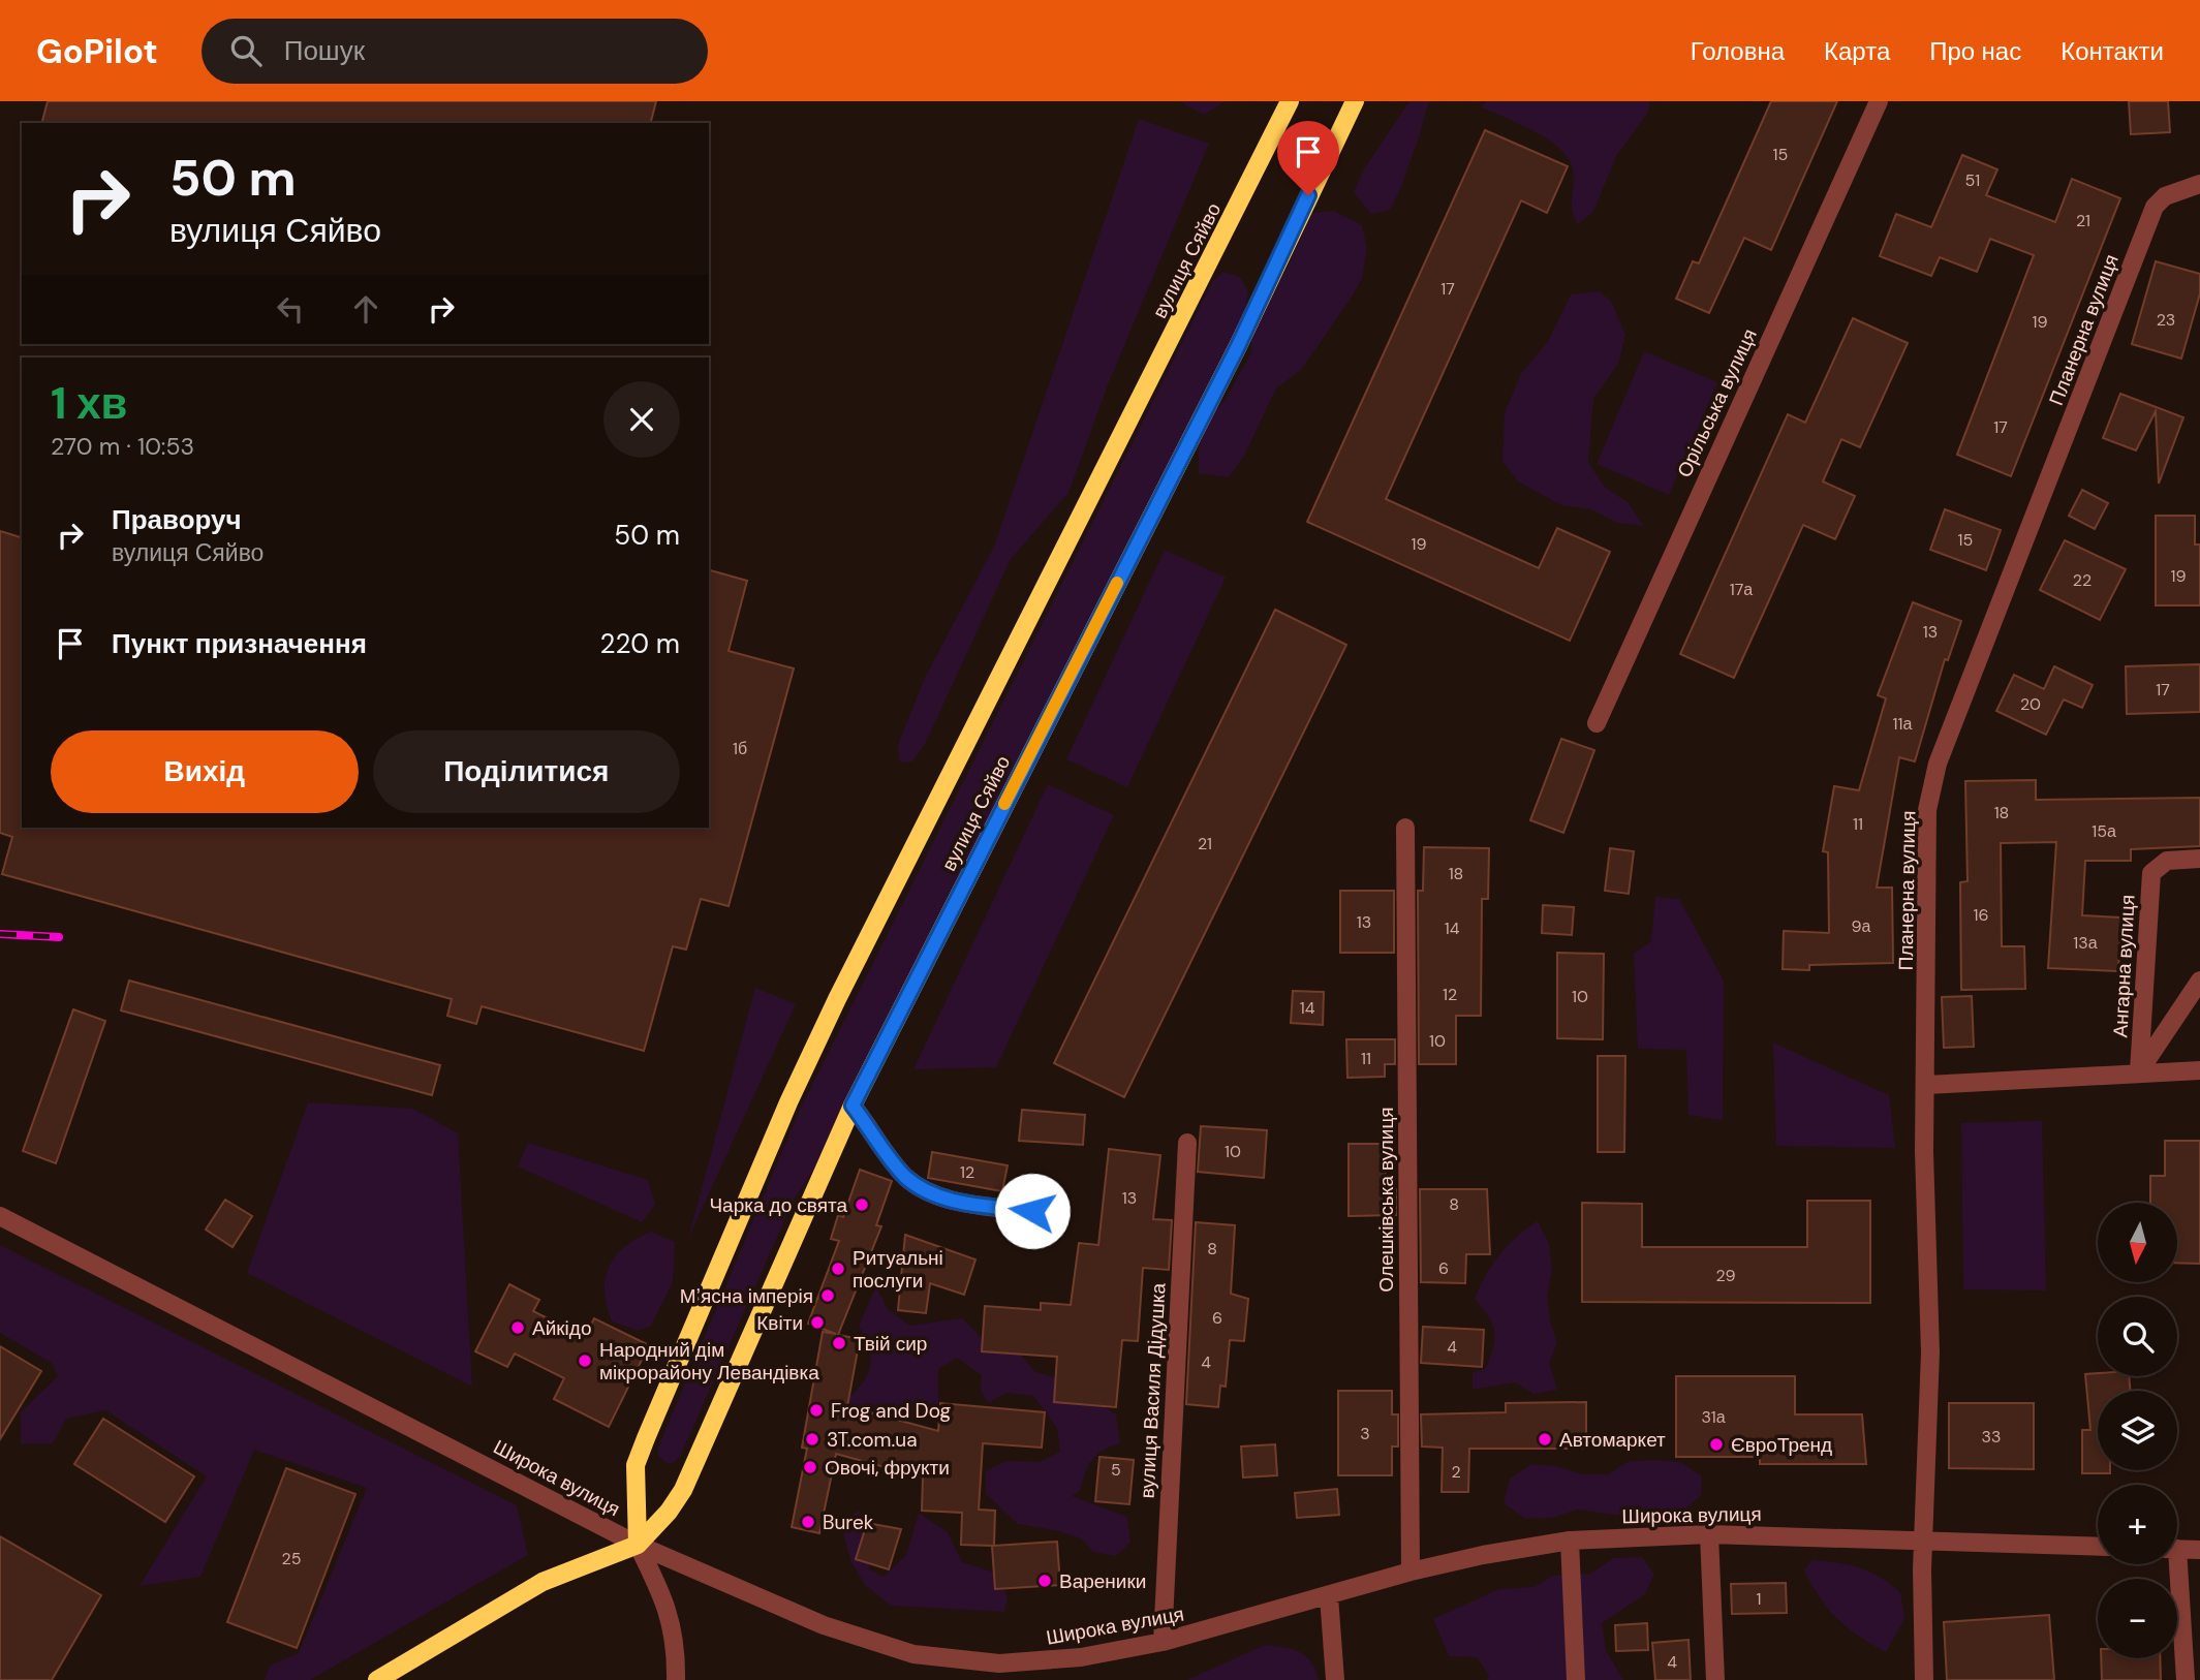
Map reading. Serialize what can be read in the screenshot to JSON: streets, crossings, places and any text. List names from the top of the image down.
{
  "streets": {
    "main road": ["вулиця Сяйво"],
    "street": [
      "Планерна вулиця",
      "Орільська вулиця",
      "Ангарна вулиця",
      "Олешківська вулиця",
      "вулиця Василя Дідушка",
      "Широка вулиця"
    ]
  },
  "crossings": [
    ["вулиця Сяйво", "Широка вулиця"],
    ["Планерна вулиця", "Широка вулиця"],
    ["Олешківська вулиця", "Широка вулиця"],
    ["вулиця Василя Дідушка", "Широка вулиця"]
  ],
  "places": [
    "Чарка до свята",
    "Ритуальні послуги",
    "Мʼясна імперія",
    "Квіти",
    "Айкідо",
    "Твій сир",
    "Народний дім мікрорайону Левандівка",
    "Frog and Dog",
    "3T.com.ua",
    "Автомаркет",
    "ЄвроТренд",
    "Овочі, фрукти",
    "Burek",
    "Вареники"
  ],
  "house_numbers": [
    "15",
    "51",
    "21",
    "17",
    "23",
    "19",
    "17",
    "15",
    "19",
    "19",
    "22",
    "17а",
    "13",
    "17",
    "20",
    "11а",
    "1б",
    "18",
    "11",
    "15а",
    "21",
    "18",
    "16",
    "13",
    "9а",
    "14",
    "13а",
    "12",
    "10",
    "14",
    "10",
    "11",
    "10",
    "12",
    "13",
    "8",
    "8",
    "6",
    "29",
    "6",
    "4",
    "4",
    "31а",
    "3",
    "33",
    "5",
    "2",
    "25",
    "1",
    "4"
  ],
  "north": "bottom",
  "page": {
    "header": "GoPilot",
    "search": "Пошук",
    "nav": [
      "Головна",
      "Карта",
      "Про нас",
      "Контакти"
    ],
    "turn": ["50 m", "вулиця Сяйво"],
    "heading": ["1 хв", "270 m · 10:53"],
    "list": [
      {
        "name": "Праворуч",
        "note": "вулиця Сяйво",
        "value": "50 m"
      },
      {
        "name": "Пункт призначення",
        "value": "220 m"
      }
    ],
    "buttons": ["Вихід", "Поділитися"],
    "map_buttons": ["+", "−"]
  }
}
